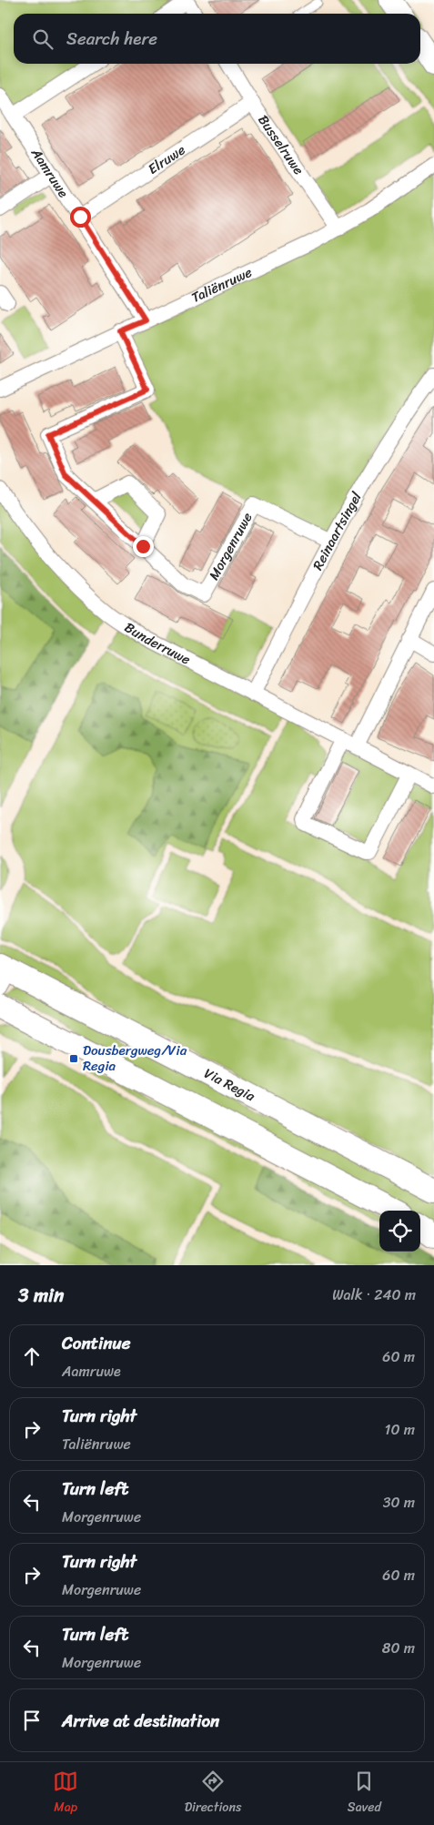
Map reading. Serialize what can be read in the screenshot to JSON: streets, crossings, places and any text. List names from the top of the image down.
{
  "streets": {
    "main road": ["Via Regia"],
    "street": [
      "Busselruwe",
      "Elruwe",
      "Aamruwe",
      "Taliënruwe",
      "Reinaartsingel",
      "Morgenruwe",
      "Bunderruwe"
    ]
  },
  "crossings": [
    ["Busselruwe", "Elruwe"],
    ["Busselruwe", "Taliënruwe"],
    ["Elruwe", "Aamruwe"],
    ["Aamruwe", "Taliënruwe"],
    ["Taliënruwe", "Morgenruwe"],
    ["Reinaartsingel", "Morgenruwe"],
    ["Reinaartsingel", "Bunderruwe"]
  ],
  "places": {
    "transit": ["Dousbergweg/Via Regia"]
  },
  "page": {
    "search": "Search here",
    "heading": ["3 min", "Walk · 240 m"],
    "list": [
      ["Continue", "Aamruwe", "60 m"],
      ["Turn right", "Taliënruwe", "10 m"],
      ["Turn left", "Morgenruwe", "30 m"],
      ["Turn right", "Morgenruwe", "60 m"],
      ["Turn left", "Morgenruwe", "80 m"],
      "Arrive at destination"
    ],
    "nav": ["Map", "Directions", "Saved"]
  }
}
